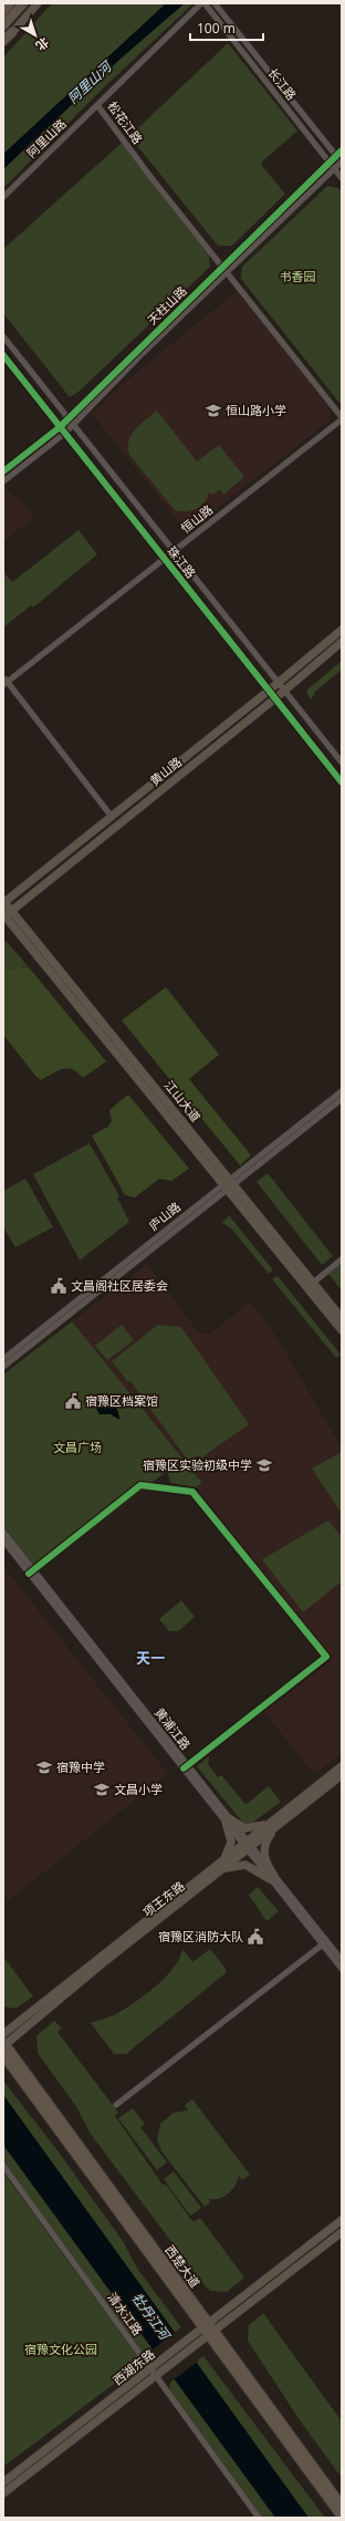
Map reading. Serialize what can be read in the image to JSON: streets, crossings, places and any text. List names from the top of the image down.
{
  "streets": {
    "highway": ["西楚大道"],
    "main road": [
      "黄山路",
      "江山大道",
      "项王东路",
      "西湖东路"
    ],
    "street": [
      "长江路",
      "松花江路",
      "阿里山路",
      "天柱山路",
      "恒山路",
      "珠江路",
      "庐山路",
      "黄浦江路",
      "清水江路"
    ]
  },
  "crossings": [
    ["长江路", "天柱山路"],
    ["松花江路", "阿里山路"],
    ["松花江路", "天柱山路"],
    ["松花江路", "恒山路"],
    ["天柱山路", "珠江路"],
    ["恒山路", "珠江路"],
    ["珠江路", "黄山路"],
    ["黄山路", "江山大道"],
    ["江山大道", "庐山路"],
    ["黄浦江路", "项王东路"],
    ["项王东路", "西楚大道"],
    ["西楚大道", "西湖东路"],
    ["清水江路", "西湖东路"]
  ],
  "districts": ["天一"],
  "water": ["阿里山河", "牡丹江河"],
  "parks": ["书香园", "文昌广场", "宿豫文化公园"],
  "places": {
    "school or university": [
      "恒山路小学",
      "宿豫区实验初级中学",
      "宿豫中学",
      "文昌小学"
    ],
    "public building": ["文昌阁社区居委会", "宿豫区档案馆", "宿豫区消防大队"]
  },
  "scale_bar": "100 m",
  "north": "bottom right"
}
